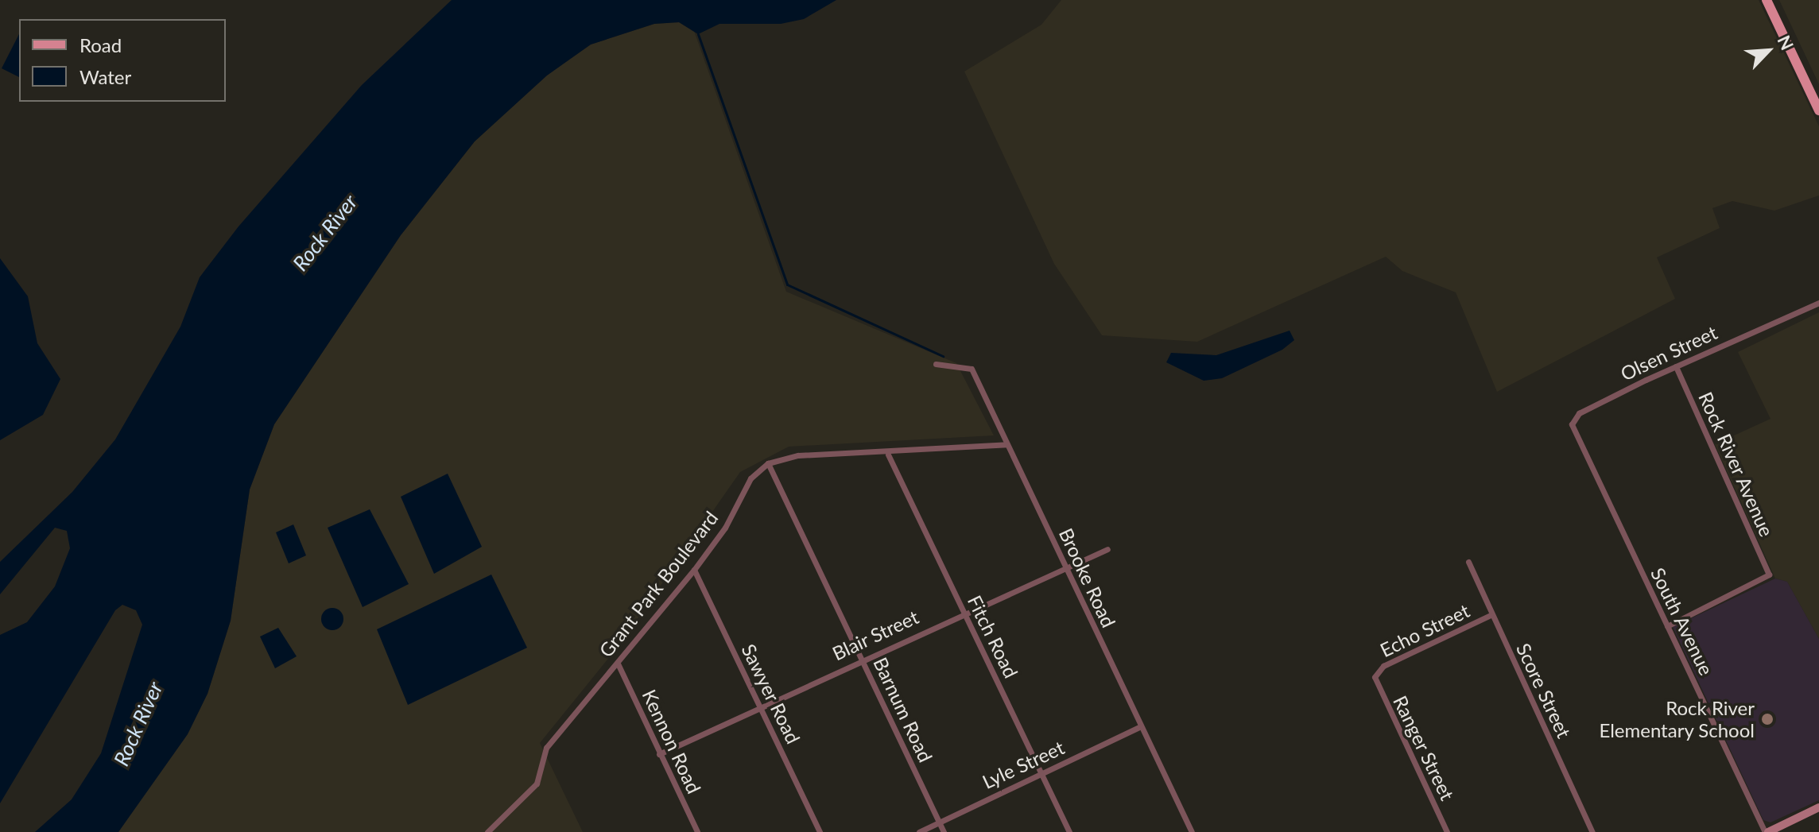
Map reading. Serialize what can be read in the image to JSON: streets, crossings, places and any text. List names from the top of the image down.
{
  "streets": {
    "street": [
      "Olsen Street",
      "Rock River Avenue",
      "Brooke Road",
      "Grant Park Boulevard",
      "South Avenue",
      "Echo Street",
      "Blair Street",
      "Fitch Road",
      "Score Street",
      "Sawyer Road",
      "Barnum Road",
      "Kennon Road",
      "Ranger Street",
      "Lyle Street"
    ]
  },
  "crossings": [
    ["Olsen Street", "Rock River Avenue"],
    ["Olsen Street", "South Avenue"],
    ["Rock River Avenue", "South Avenue"],
    ["Brooke Road", "Blair Street"],
    ["Brooke Road", "Lyle Street"],
    ["Grant Park Boulevard", "Sawyer Road"],
    ["Grant Park Boulevard", "Barnum Road"],
    ["Grant Park Boulevard", "Kennon Road"],
    ["Echo Street", "Score Street"],
    ["Echo Street", "Ranger Street"],
    ["Blair Street", "Fitch Road"],
    ["Blair Street", "Sawyer Road"],
    ["Blair Street", "Barnum Road"],
    ["Blair Street", "Kennon Road"],
    ["Fitch Road", "Lyle Street"],
    ["Barnum Road", "Lyle Street"]
  ],
  "water": ["Rock River"],
  "places": ["Rock River Elementary School"],
  "legend": ["Road", "Water"],
  "north": "top right"
}
